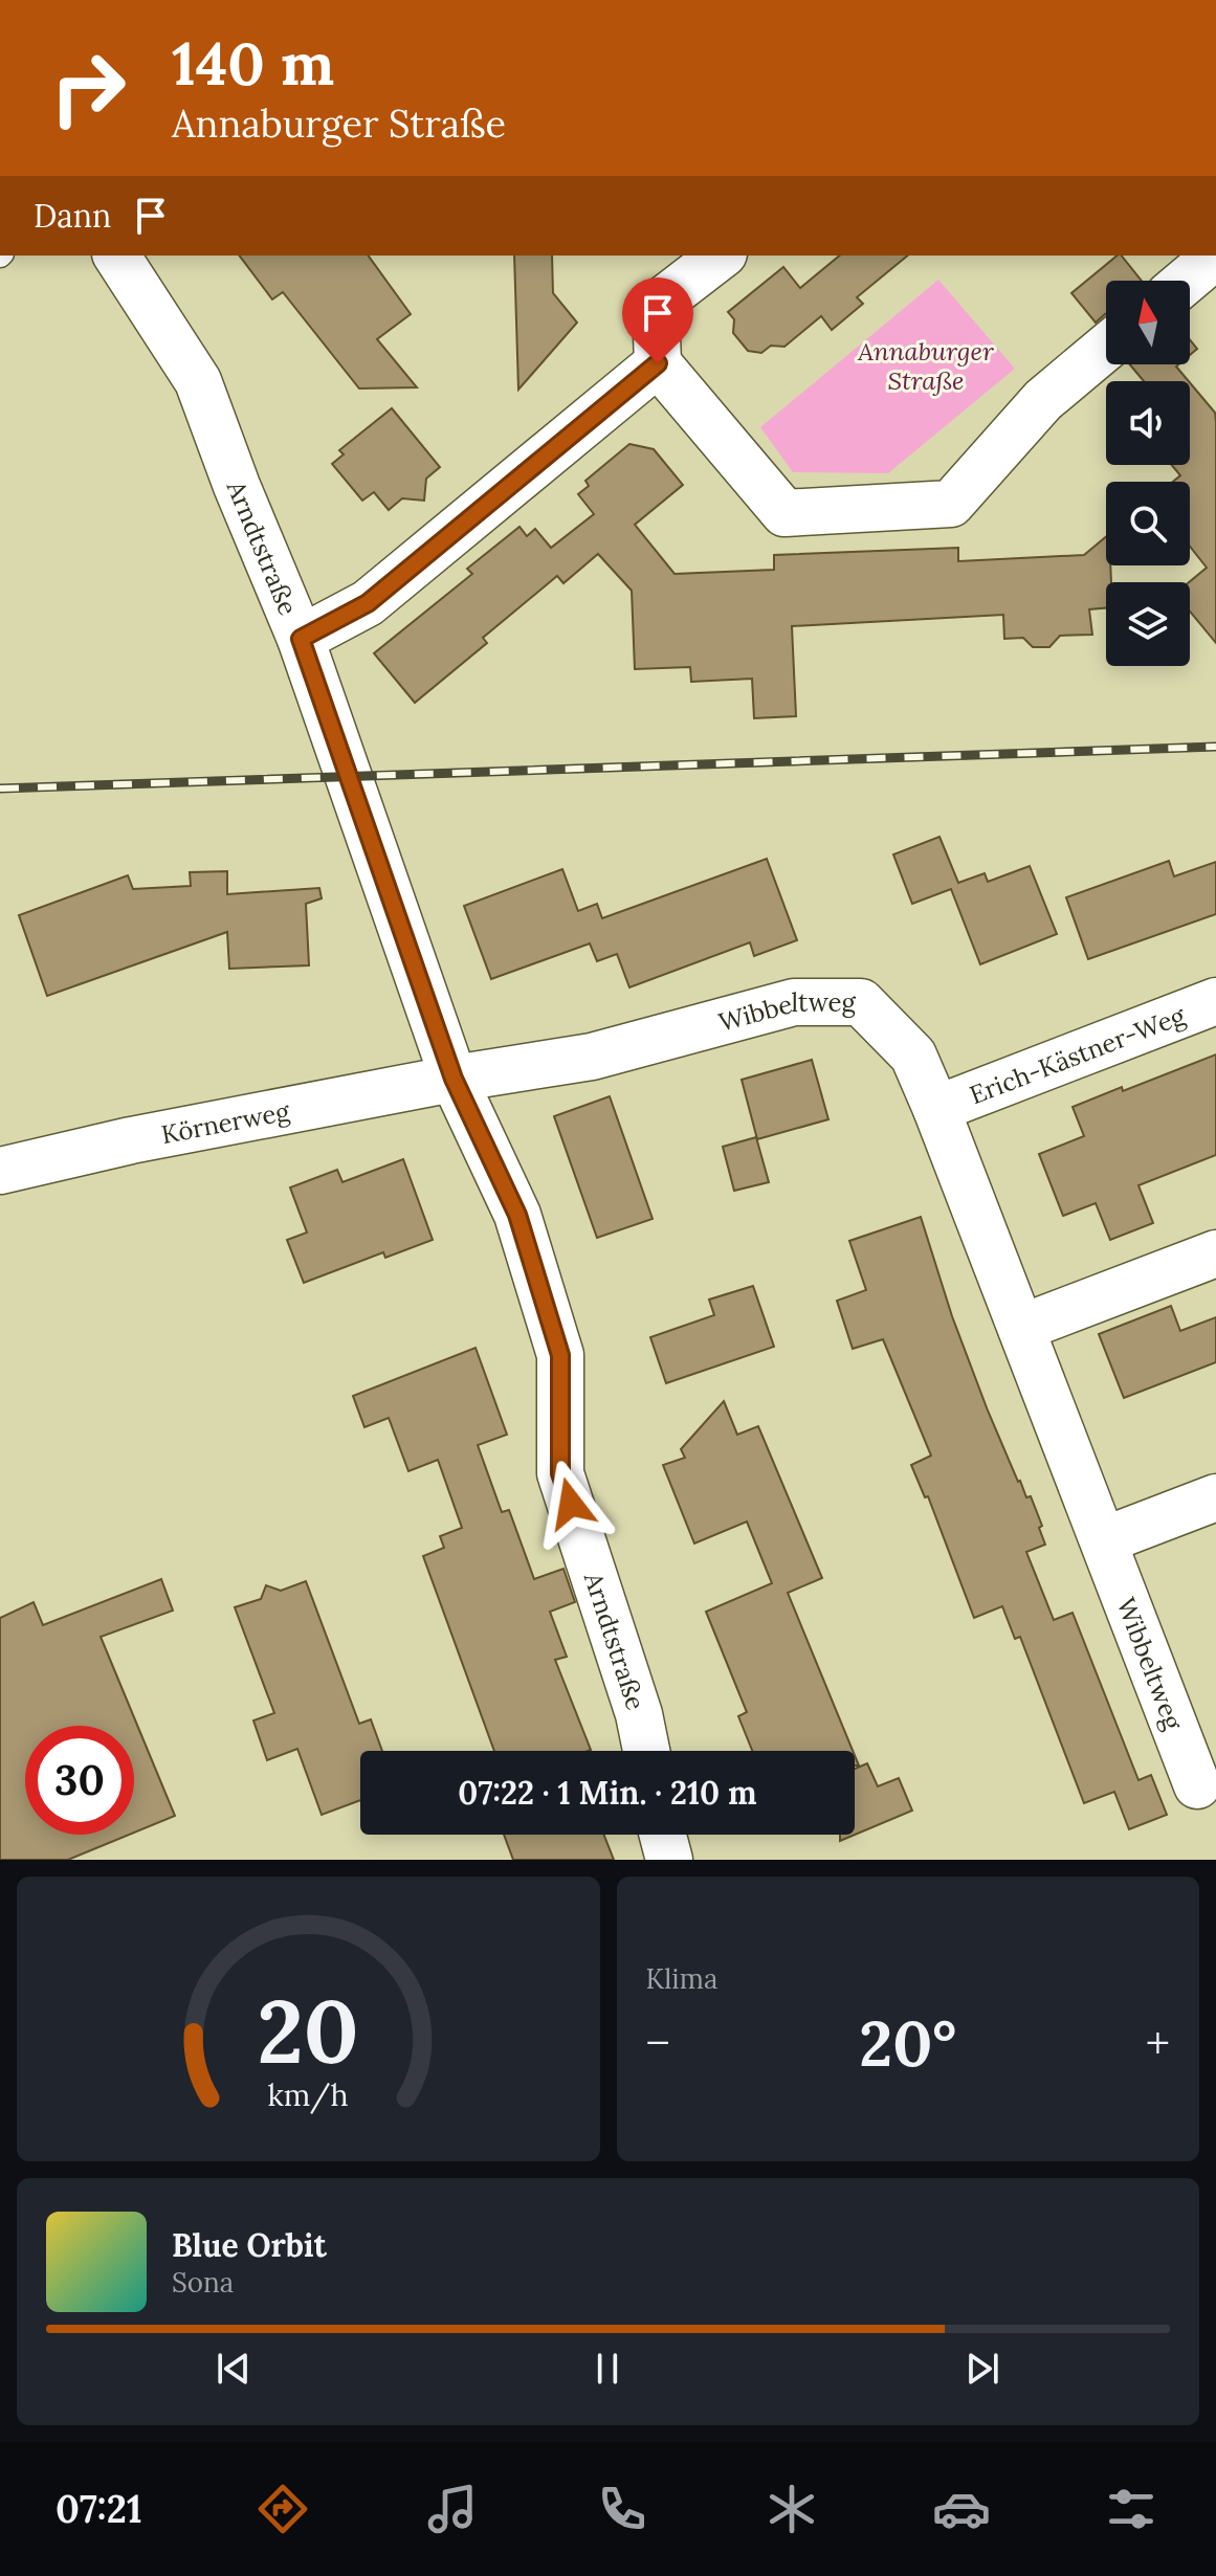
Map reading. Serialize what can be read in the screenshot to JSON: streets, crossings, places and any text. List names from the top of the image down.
{
  "streets": {
    "street": [
      "Arndtstraße",
      "Wibbeltweg",
      "Erich-Kästner-Weg",
      "Körnerweg"
    ]
  },
  "crossings": [
    ["Arndtstraße", "Wibbeltweg"],
    ["Arndtstraße", "Körnerweg"],
    ["Wibbeltweg", "Erich-Kästner-Weg"],
    ["Wibbeltweg", "Körnerweg"]
  ],
  "parks": ["Annaburger Straße"],
  "north": "top",
  "page": {
    "turn": ["140 m", "Annaburger Straße"],
    "then": "Dann",
    "limit": "30",
    "trip": "07:22 · 1 Min. · 210 m",
    "tile": "Klima",
    "heat": ["−", "20°", "+"],
    "song": ["Blue Orbit", "Sona"],
    "tabs": "07:21",
    "gauge": ["20", "km/h"]
  }
}
